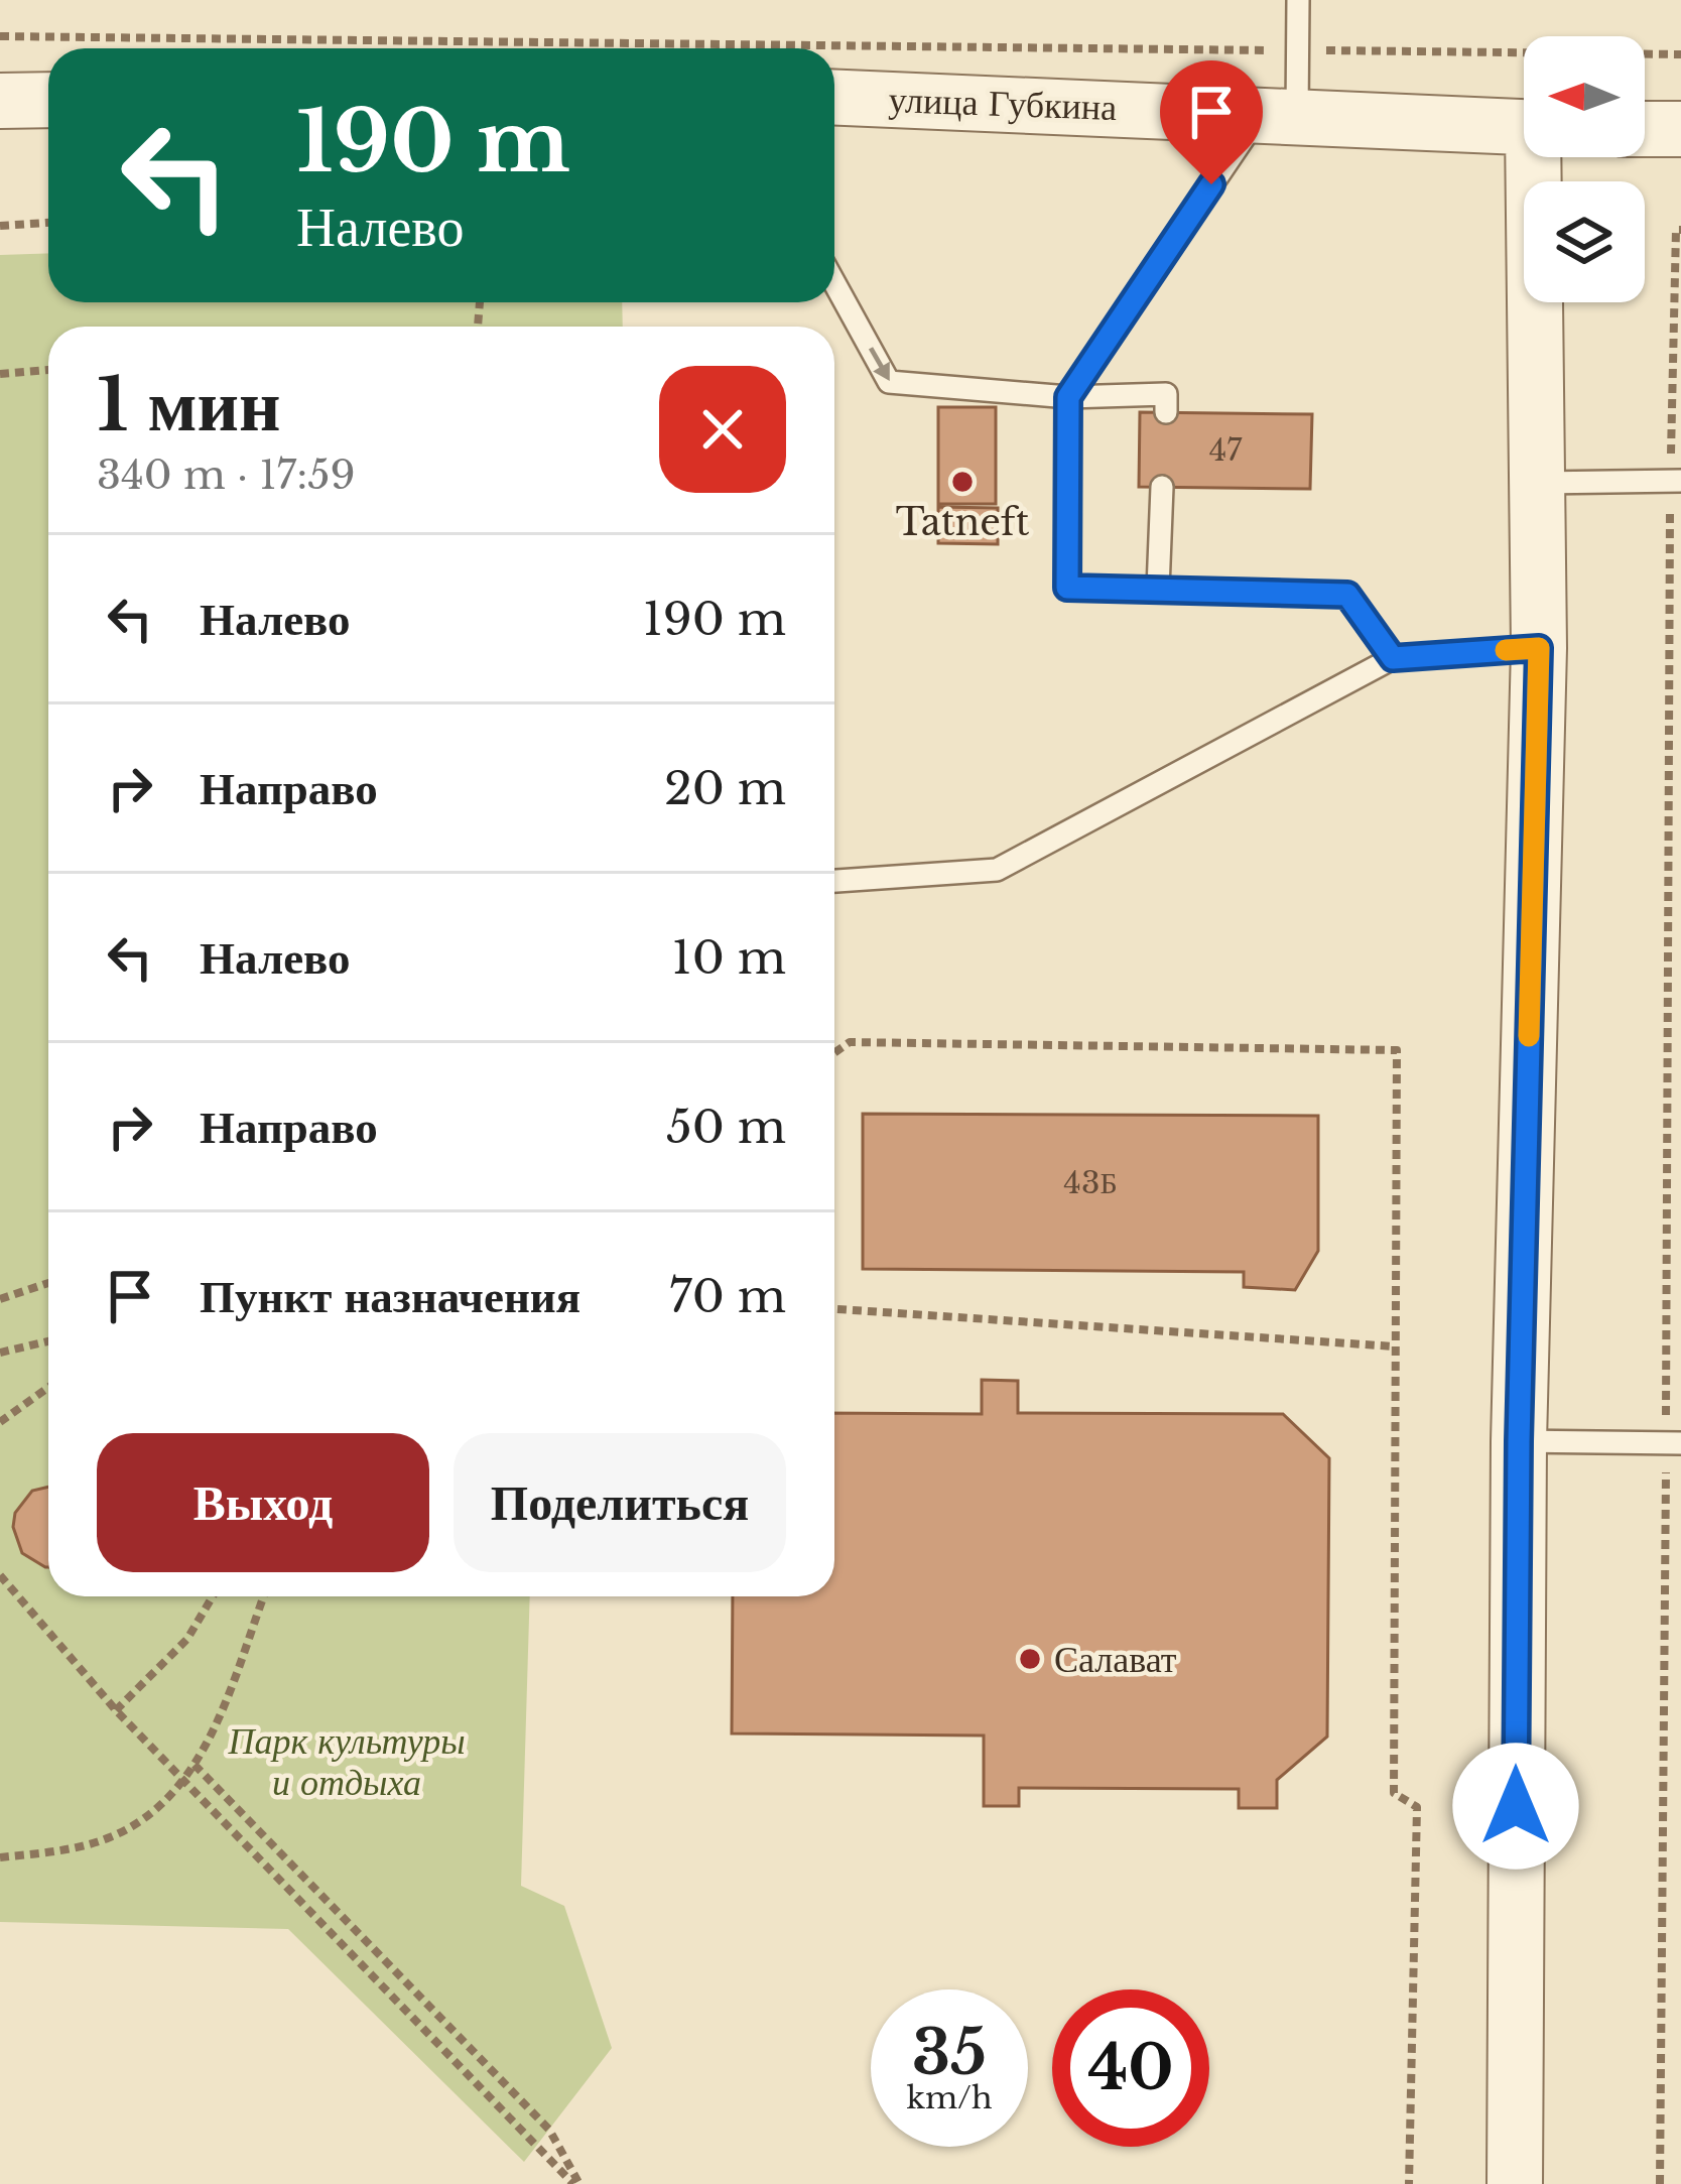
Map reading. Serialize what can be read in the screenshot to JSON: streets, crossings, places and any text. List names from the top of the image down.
{
  "streets": {
    "street": ["улица Губкина"]
  },
  "parks": ["Парк культуры и отдыха"],
  "places": ["Tatneft", "Салават"],
  "house_numbers": ["47", "43Б"],
  "north": "left",
  "page": {
    "turn": ["190 m", "Налево"],
    "heading": ["1 мин", "340 m · 17:59"],
    "list": [
      {
        "name": "Налево",
        "value": "190 m"
      },
      {
        "name": "Направо",
        "value": "20 m"
      },
      {
        "name": "Налево",
        "value": "10 m"
      },
      {
        "name": "Направо",
        "value": "50 m"
      },
      {
        "name": "Пункт назначения",
        "value": "70 m"
      }
    ],
    "buttons": ["Выход", "Поделиться"],
    "speed": "35 km/h",
    "limit": "40"
  }
}
